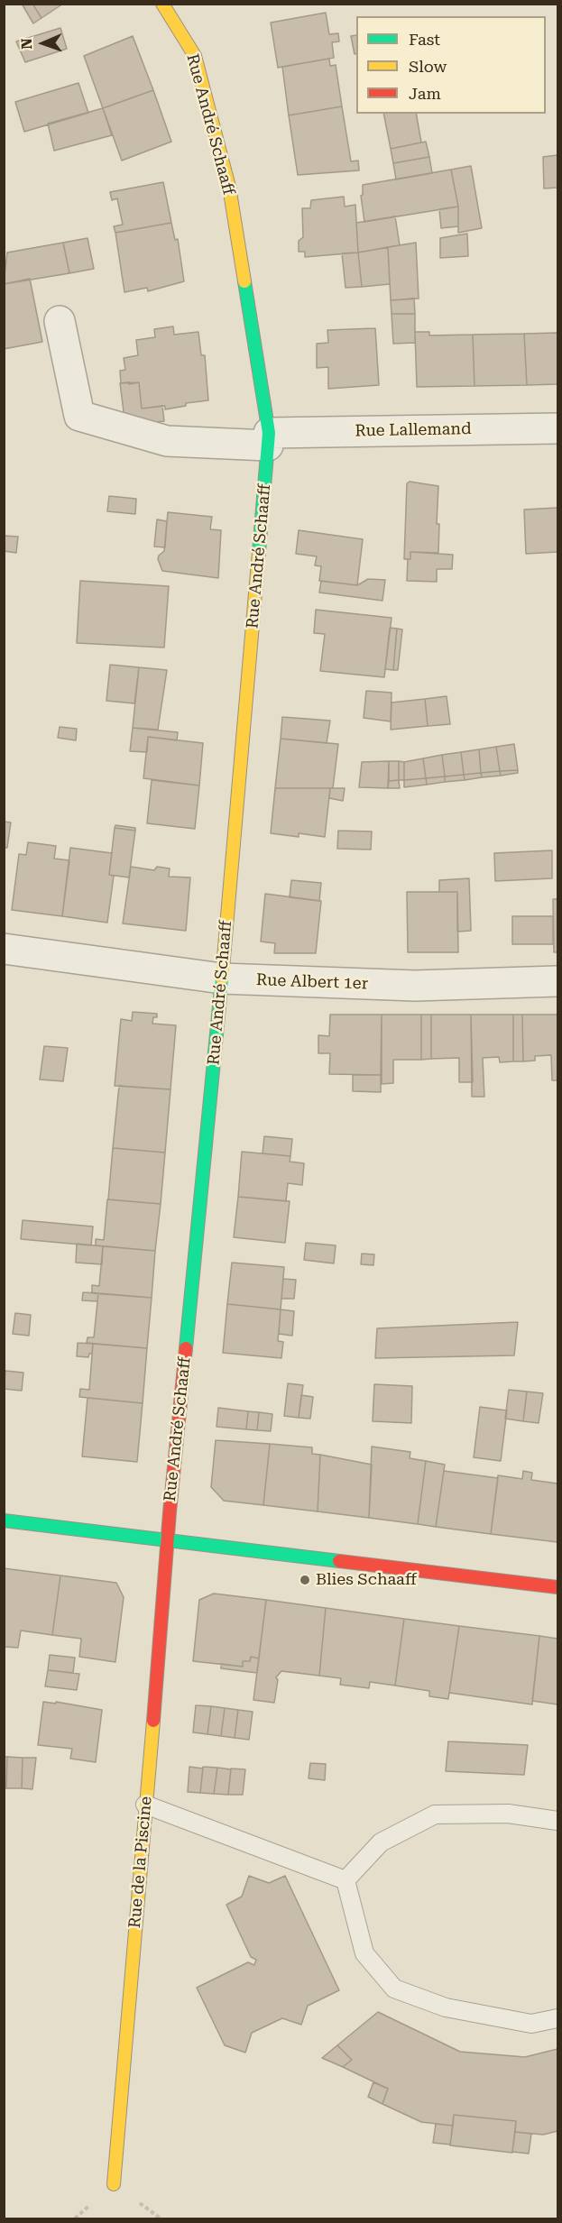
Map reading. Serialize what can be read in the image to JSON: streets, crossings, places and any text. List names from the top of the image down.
{
  "streets": {
    "street": [
      "Rue André Schaaff",
      "Rue Lallemand",
      "Rue Albert 1er",
      "Rue de la Piscine"
    ]
  },
  "crossings": [
    ["Rue André Schaaff", "Rue Lallemand"],
    ["Rue André Schaaff", "Rue Albert 1er"],
    ["Rue André Schaaff", "Rue de la Piscine"]
  ],
  "places": ["Blies Schaaff"],
  "legend": ["Fast", "Slow", "Jam"],
  "north": "left"
}
